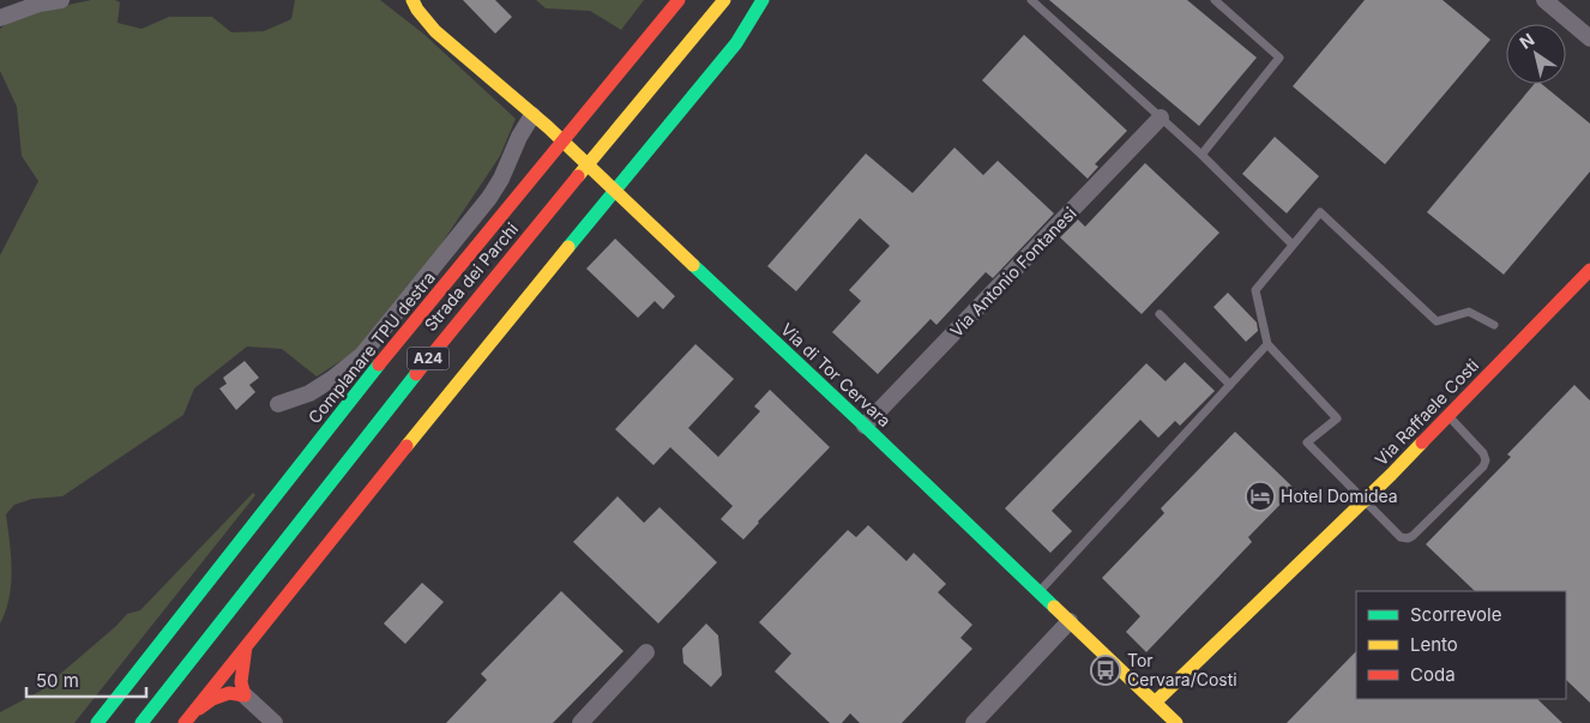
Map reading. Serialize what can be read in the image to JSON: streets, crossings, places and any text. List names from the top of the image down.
{
  "streets": {
    "main road": [
      "Strada dei Parchi",
      "Complanare TPU destra",
      "A24",
      "Via di Tor Cervara",
      "Via Raffaele Costi"
    ],
    "street": ["Via Antonio Fontanesi"]
  },
  "crossings": [
    ["Via Antonio Fontanesi", "Via di Tor Cervara"],
    ["Via di Tor Cervara", "Via Raffaele Costi"]
  ],
  "places": {
    "hotel": ["Hotel Domidea"],
    "bus stop": ["Tor Cervara/Costi"]
  },
  "legend": ["Scorrevole", "Lento", "Coda"],
  "scale_bar": "50 m",
  "north": "top left"
}
